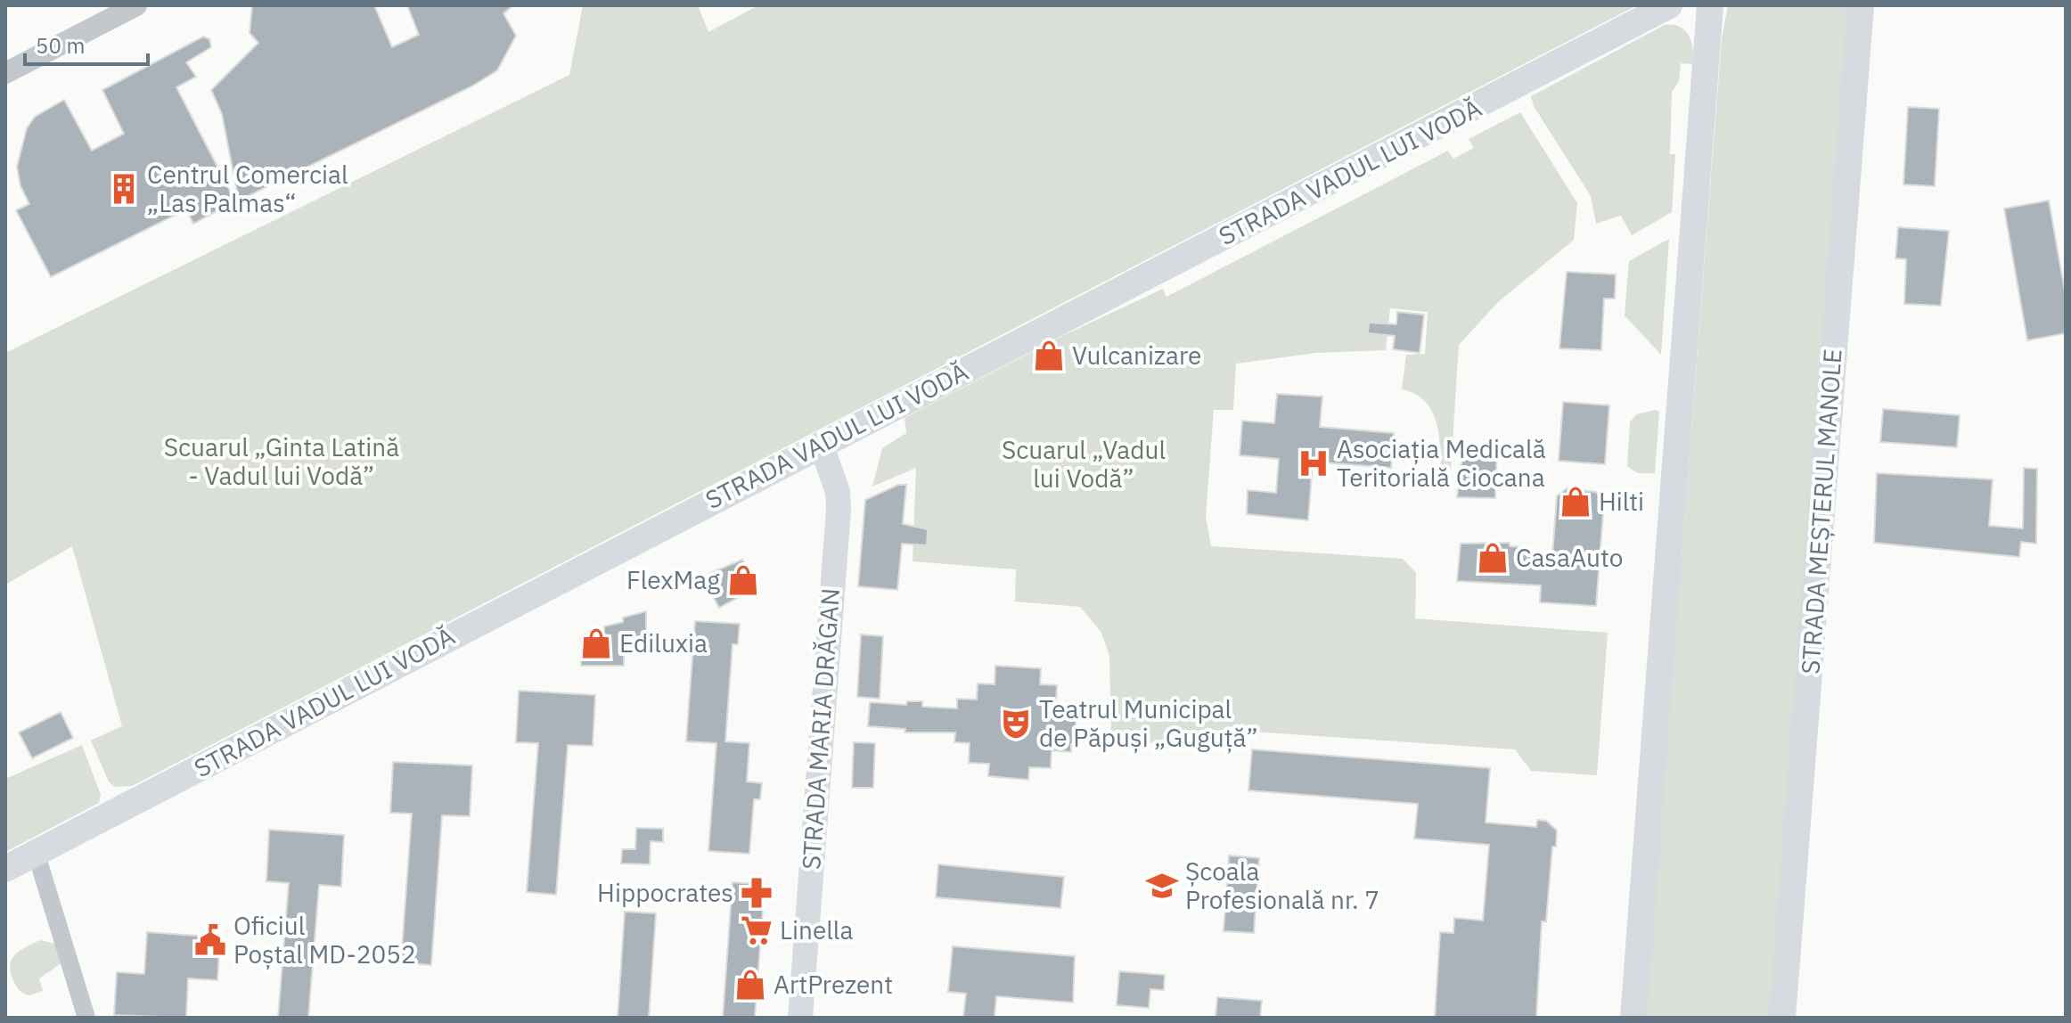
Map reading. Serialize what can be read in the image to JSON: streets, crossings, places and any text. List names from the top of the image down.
{
  "streets": {
    "main road": ["STRADA VADUL LUI VODĂ", "STRADA MEȘTERUL MANOLE", "STRADA MARIA DRĂGAN"]
  },
  "crossings": [
    ["STRADA VADUL LUI VODĂ", "STRADA MARIA DRĂGAN"]
  ],
  "parks": ["Scuarul „Ginta Latină - Vadul lui Vodă”", "Scuarul „Vadul lui Vodă”"],
  "places": {
    "building": ["Centrul Comercial „Las Palmas“"],
    "shop": [
      "Vulcanizare",
      "Hilti",
      "CasaAuto",
      "FlexMag",
      "Ediluxia",
      "ArtPrezent"
    ],
    "hospital": ["Asociația Medicală Teritorială Ciocana"],
    "theatre": ["Teatrul Municipal de Păpuși „Guguță”"],
    "school or university": ["Școala Profesională nr. 7"],
    "pharmacy": ["Hippocrates"],
    "supermarket": ["Linella"],
    "public building": ["Oficiul Poștal MD-2052"]
  },
  "scale_bar": "50 m"
}
